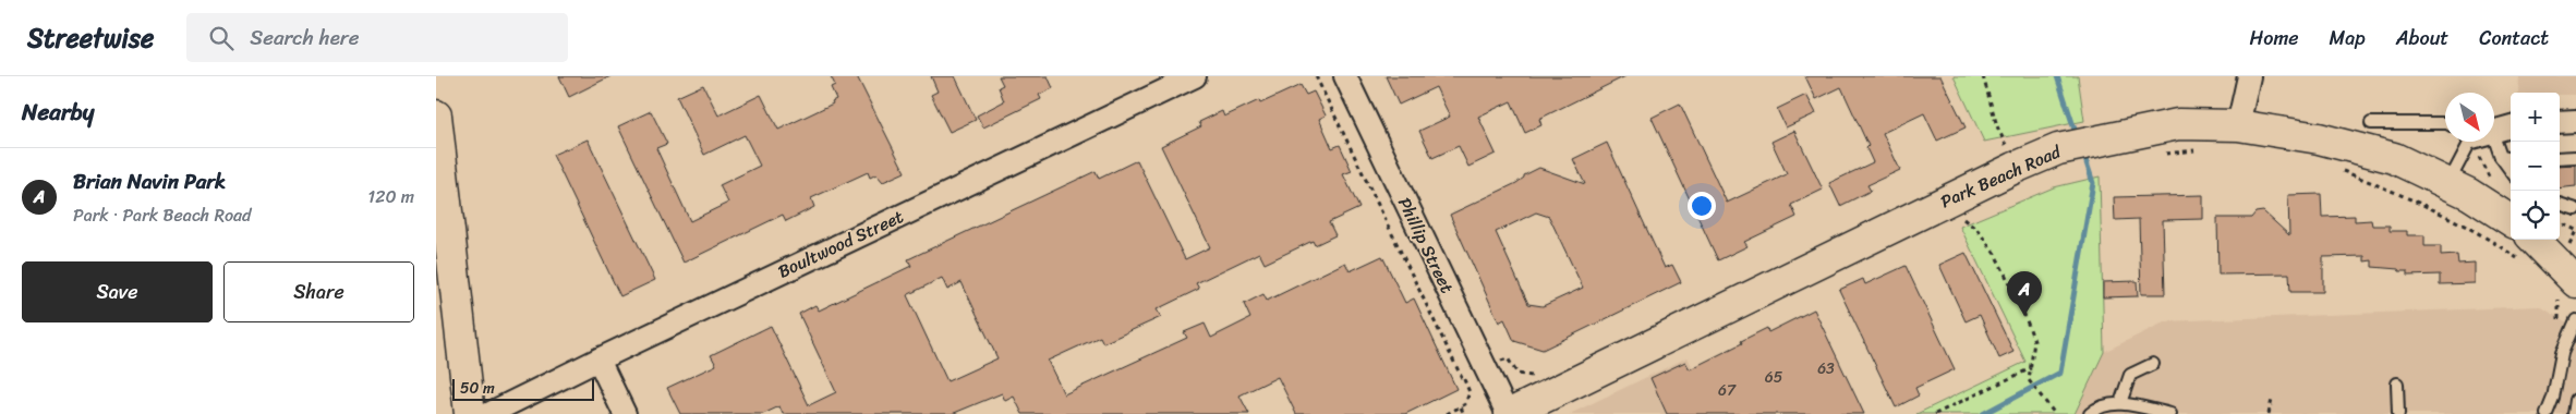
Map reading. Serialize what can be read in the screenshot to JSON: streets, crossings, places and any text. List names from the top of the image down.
{
  "streets": {
    "street": ["Park Beach Road", "Boultwood Street", "Phillip Street"]
  },
  "crossings": [
    ["Park Beach Road", "Phillip Street"]
  ],
  "house_numbers": ["63", "65", "67"],
  "scale_bar": "50 m",
  "north": "bottom right",
  "page": {
    "header": "Streetwise",
    "search": "Search here",
    "nav": [
      "Home",
      "Map",
      "About",
      "Contact"
    ],
    "heading": "Nearby",
    "map_buttons": ["+", "−"],
    "list": [
      {
        "mark": "A",
        "name": "Brian Navin Park",
        "note": "Park · Park Beach Road",
        "value": "120 m"
      }
    ],
    "buttons": ["Save", "Share"],
    "pins": "A",
    "scale": "50 m"
  }
}
